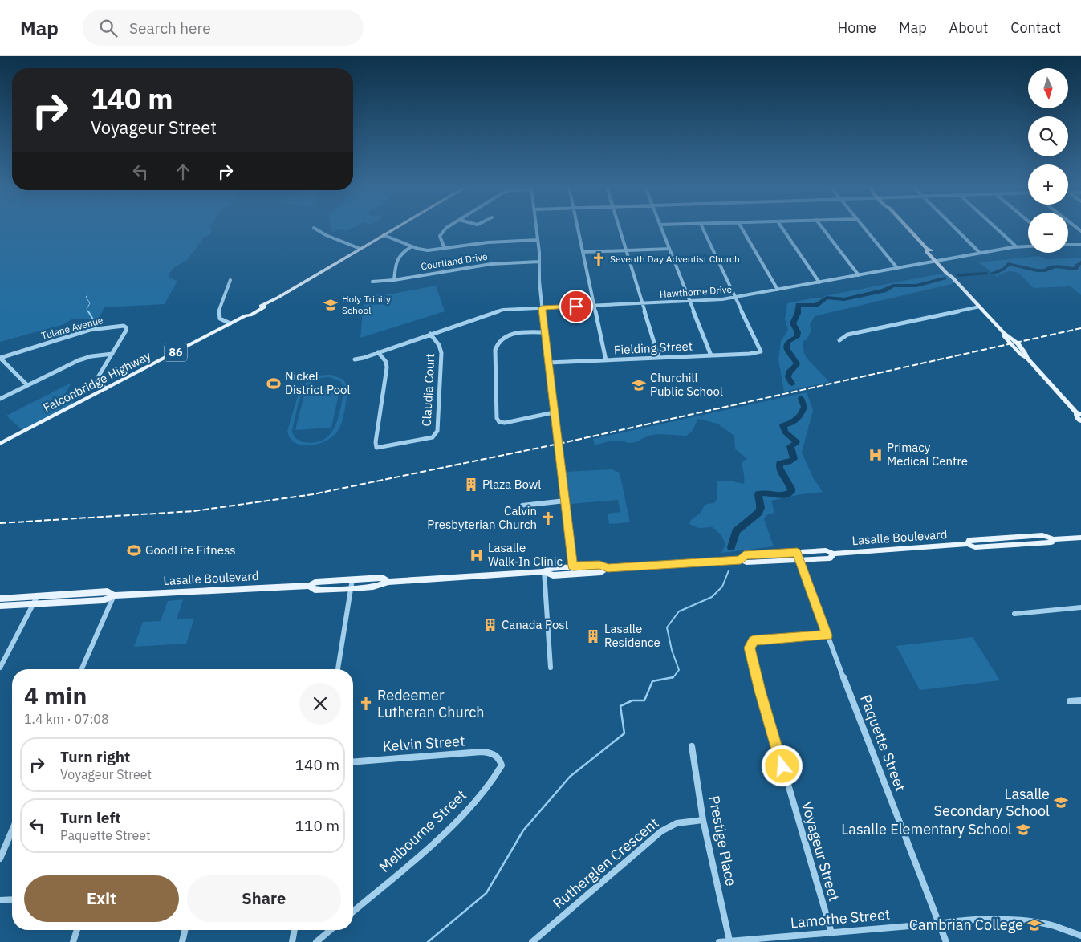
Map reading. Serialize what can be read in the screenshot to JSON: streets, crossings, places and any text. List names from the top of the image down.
{
  "streets": {
    "main road": ["86", "Falconbridge Highway", "Lasalle Boulevard"],
    "street": [
      "Courtland Drive",
      "Hawthorne Drive",
      "Tulane Avenue",
      "Fielding Street",
      "Claudia Court",
      "Paquette Street",
      "Kelvin Street",
      "Melbourne Street",
      "Prestige Place",
      "Voyageur Street",
      "Rutherglen Crescent",
      "Lamothe Street"
    ]
  },
  "crossings": [
    ["Hawthorne Drive", "Fielding Street"],
    ["Hawthorne Drive", "Claudia Court"],
    ["Tulane Avenue", "Falconbridge Highway"],
    ["Lasalle Boulevard", "Paquette Street"],
    ["Paquette Street", "Voyageur Street"],
    ["Paquette Street", "Lamothe Street"],
    ["Kelvin Street", "Melbourne Street"],
    ["Prestige Place", "Rutherglen Crescent"],
    ["Prestige Place", "Lamothe Street"],
    ["Voyageur Street", "Lamothe Street"]
  ],
  "places": {
    "church": ["Seventh Day Adventist Church", "Calvin Presbyterian Church", "Redeemer Lutheran Church"],
    "school or university": [
      "Holy Trinity School",
      "Churchill Public School",
      "Lasalle Secondary School",
      "Lasalle Elementary School",
      "Cambrian College"
    ],
    "sports": ["Nickel District Pool", "GoodLife Fitness"],
    "hospital": ["Primacy Medical Centre", "Lasalle Walk-In Clinic"],
    "building": ["Plaza Bowl", "Canada Post", "Lasalle Residence"]
  },
  "north": "bottom",
  "page": {
    "header": "Map",
    "search": "Search here",
    "nav": [
      "Home",
      "Map",
      "About",
      "Contact"
    ],
    "map_buttons": ["+", "−"],
    "turn": ["140 m", "Voyageur Street"],
    "heading": ["4 min", "1.4 km · 07:08"],
    "list": [
      {
        "name": "Turn right",
        "note": "Voyageur Street",
        "value": "140 m"
      },
      {
        "name": "Turn left",
        "note": "Paquette Street",
        "value": "110 m"
      }
    ],
    "buttons": ["Exit", "Share"]
  }
}
